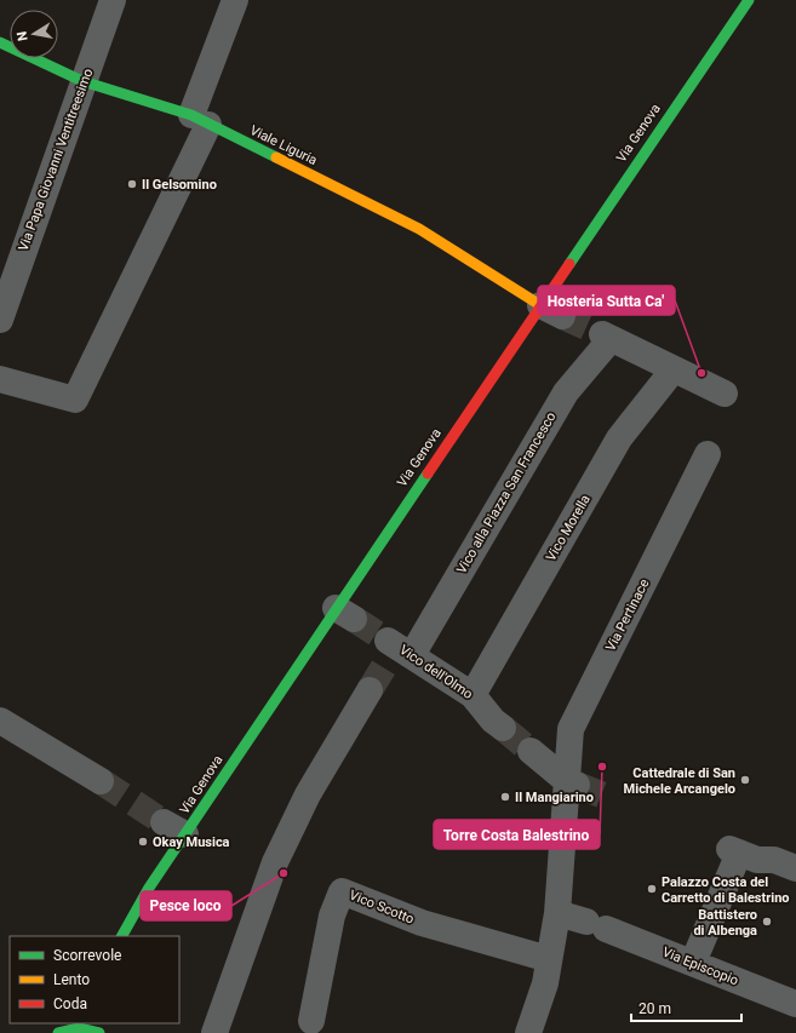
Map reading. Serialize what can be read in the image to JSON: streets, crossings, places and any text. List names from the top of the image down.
{
  "streets": {
    "main road": ["Via Genova", "Viale Liguria"],
    "street": [
      "Via Papa Giovanni Ventitreesimo",
      "Vico alla Piazza San Francesco",
      "Vico Morella",
      "Via Pertinace",
      "Vico dell'Olmo",
      "Vico Scotto",
      "Via Episcopio"
    ]
  },
  "crossings": [
    ["Via Genova", "Viale Liguria"],
    ["Viale Liguria", "Via Papa Giovanni Ventitreesimo"],
    ["Vico alla Piazza San Francesco", "Vico Morella"],
    ["Vico alla Piazza San Francesco", "Vico dell'Olmo"],
    ["Vico Morella", "Vico dell'Olmo"],
    ["Via Pertinace", "Vico Scotto"],
    ["Via Pertinace", "Via Episcopio"]
  ],
  "places": [
    "Il Gelsomino",
    "Hosteria Sutta Ca'",
    "Torre Costa Balestrino",
    "Cattedrale di San Michele Arcangelo",
    "Il Mangiarino",
    "Okay Musica",
    "Pesce loco",
    "Palazzo Costa del Carretto di Balestrino",
    "Battistero di Albenga"
  ],
  "legend": ["Scorrevole", "Lento", "Coda"],
  "scale_bar": "20 m",
  "north": "left"
}
